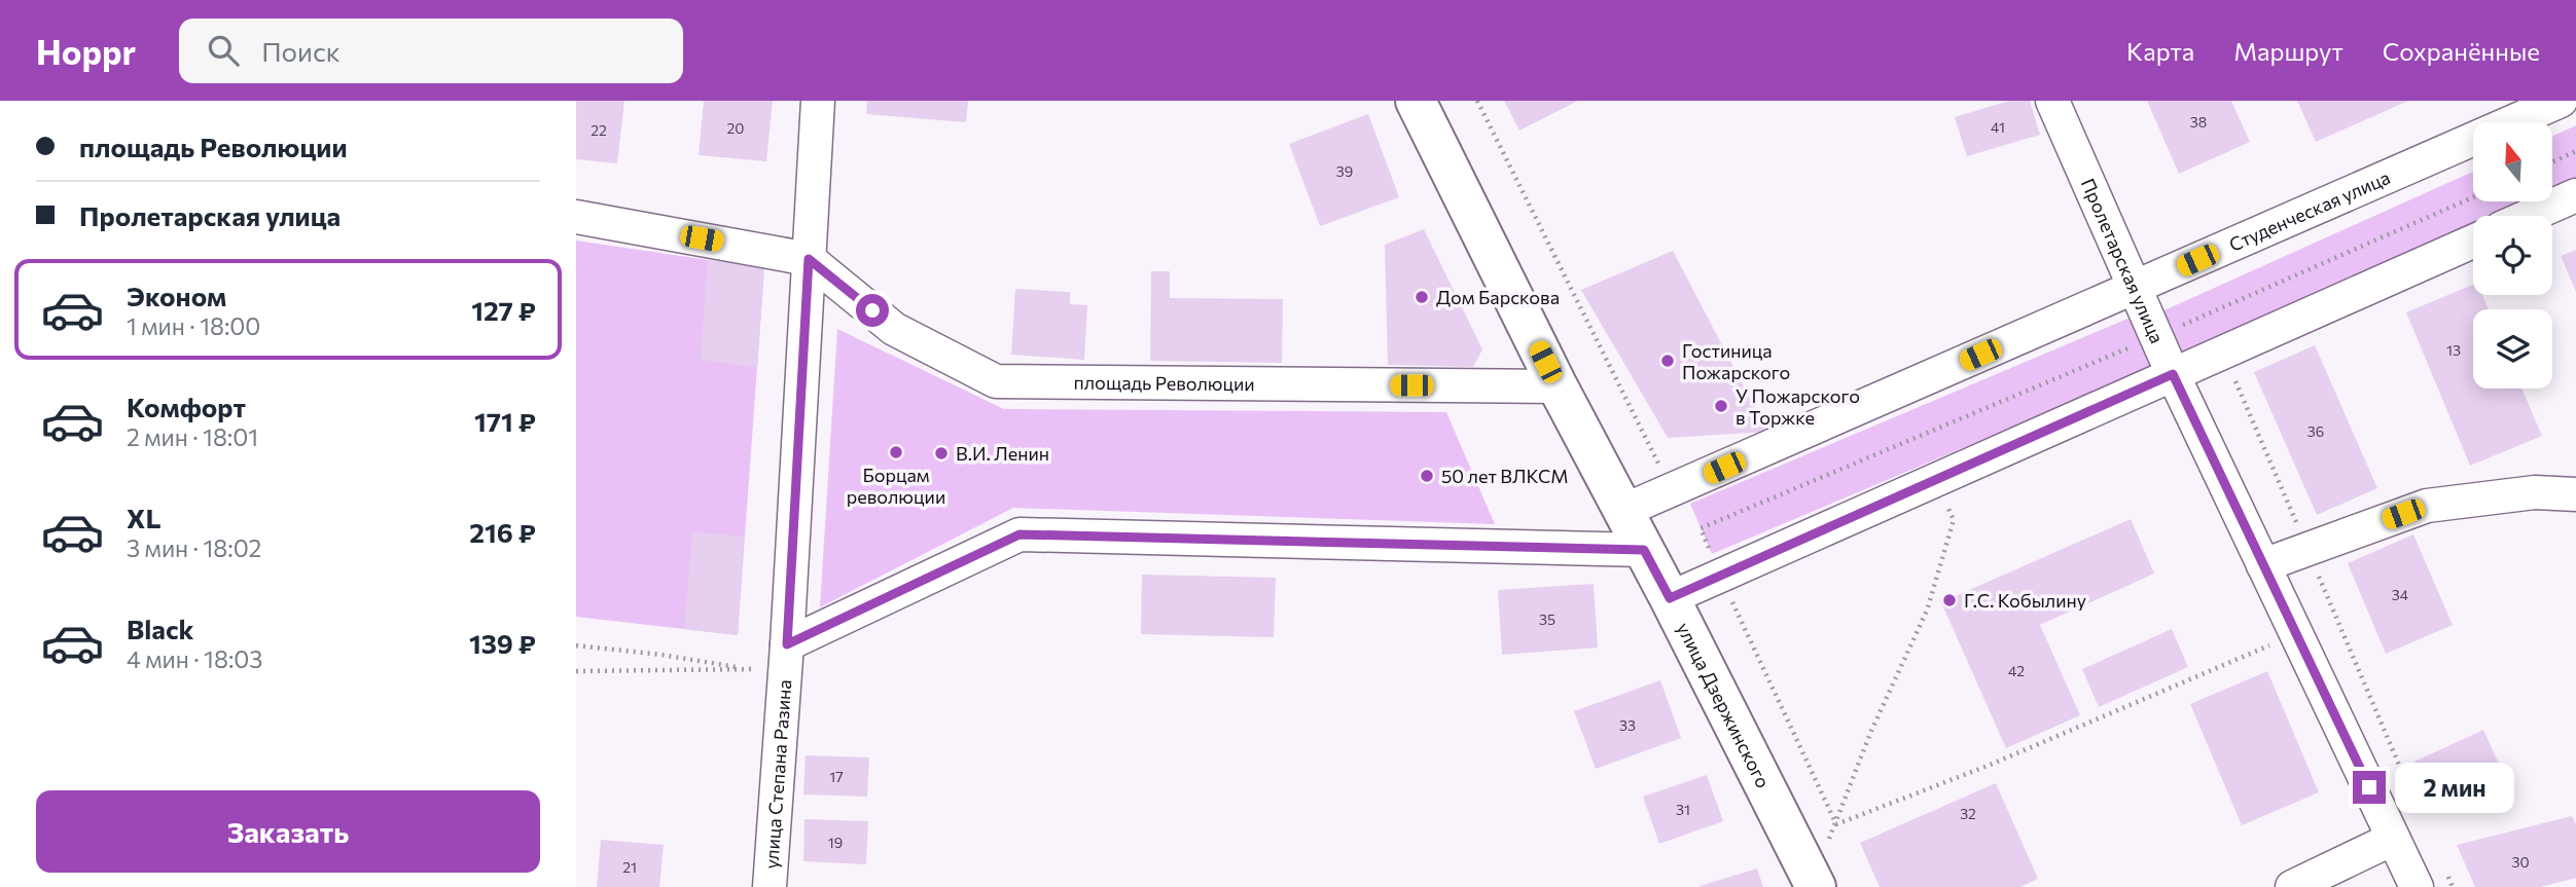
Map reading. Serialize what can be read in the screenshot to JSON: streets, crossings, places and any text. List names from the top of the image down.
{
  "streets": {
    "main road": ["улица Дзержинского"],
    "street": [
      "Студенческая улица",
      "Пролетарская улица",
      "площадь Революции",
      "улица Степана Разина"
    ]
  },
  "crossings": [
    ["Студенческая улица", "Пролетарская улица"],
    ["Студенческая улица", "улица Дзержинского"],
    ["площадь Революции", "улица Дзержинского"],
    ["площадь Революции", "улица Степана Разина"]
  ],
  "places": [
    "Дом Барскова",
    "Гостиница Пожарского",
    "У Пожарского в Торжке",
    "Борцам революции",
    "В.И. Ленин",
    "50 лет ВЛКСМ",
    "Г.С. Кобылину"
  ],
  "house_numbers": [
    "38",
    "41",
    "20",
    "22",
    "39",
    "13",
    "36",
    "34",
    "35",
    "42",
    "33",
    "17",
    "31",
    "32",
    "19",
    "30",
    "21"
  ],
  "north": "top",
  "page": {
    "header": "Hoppr",
    "search": "Поиск",
    "nav": ["Карта", "Маршрут", "Сохранённые"],
    "banner": ["площадь Революции", "Пролетарская улица"],
    "list": [
      {
        "name": "Эконом",
        "note": "1 мин · 18:00",
        "value": "127 ₽"
      },
      {
        "name": "Комфорт",
        "note": "2 мин · 18:01",
        "value": "171 ₽"
      },
      {
        "name": "XL",
        "note": "3 мин · 18:02",
        "value": "216 ₽"
      },
      {
        "name": "Black",
        "note": "4 мин · 18:03",
        "value": "139 ₽"
      }
    ],
    "bubble": "2 мин",
    "buttons": "Заказать"
  }
}
